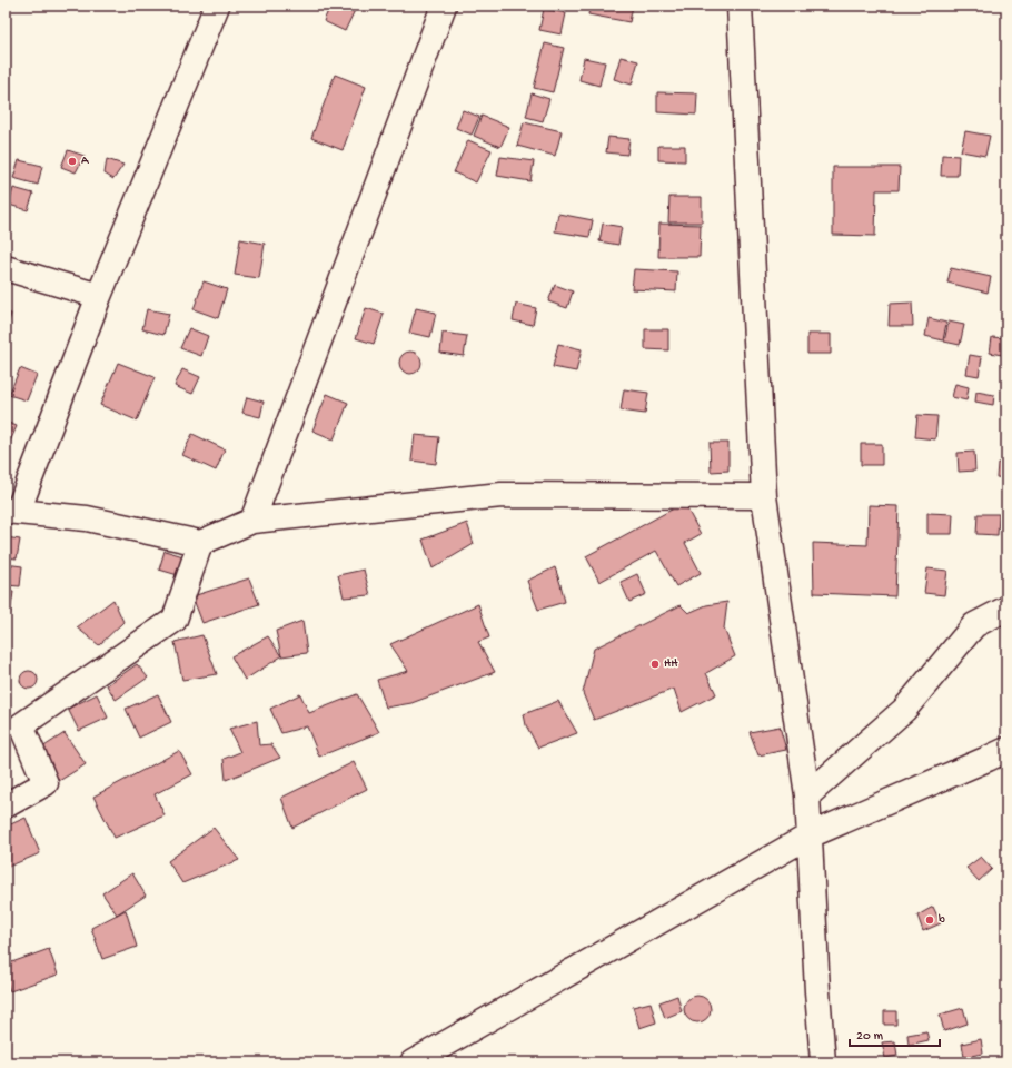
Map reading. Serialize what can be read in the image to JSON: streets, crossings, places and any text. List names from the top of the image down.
{
  "places": ["A", "HH", "b"],
  "scale_bar": "20 m"
}
